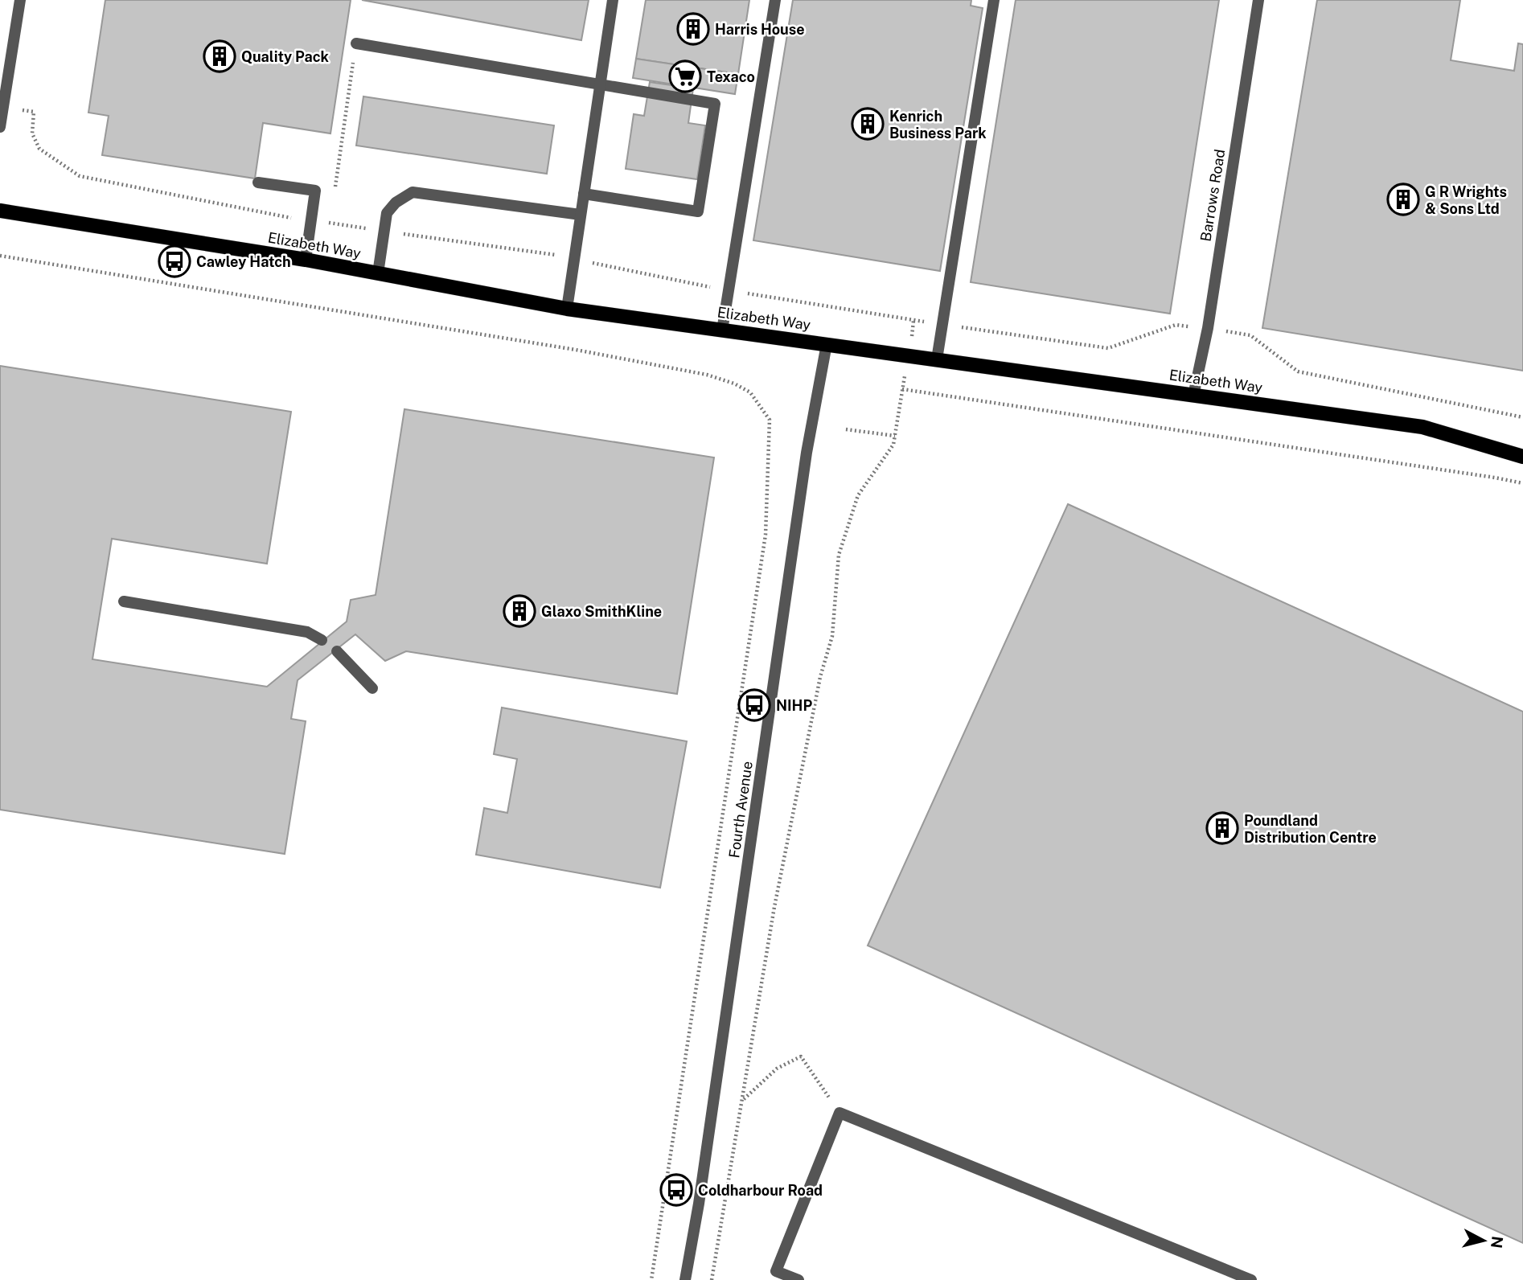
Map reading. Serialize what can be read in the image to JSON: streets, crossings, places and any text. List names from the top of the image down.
{
  "streets": {
    "main road": ["Elizabeth Way"],
    "street": ["Barrows Road", "Fourth Avenue"]
  },
  "crossings": [
    ["Barrows Road", "Elizabeth Way"],
    ["Elizabeth Way", "Fourth Avenue"]
  ],
  "places": {
    "building": [
      "Harris House",
      "Quality Pack",
      "Kenrich Business Park",
      "G R Wrights & Sons Ltd",
      "Glaxo SmithKline",
      "Poundland Distribution Centre"
    ],
    "supermarket": ["Texaco"],
    "bus stop": ["Cawley Hatch", "NIHP", "Coldharbour Road"]
  },
  "north": "right"
}
